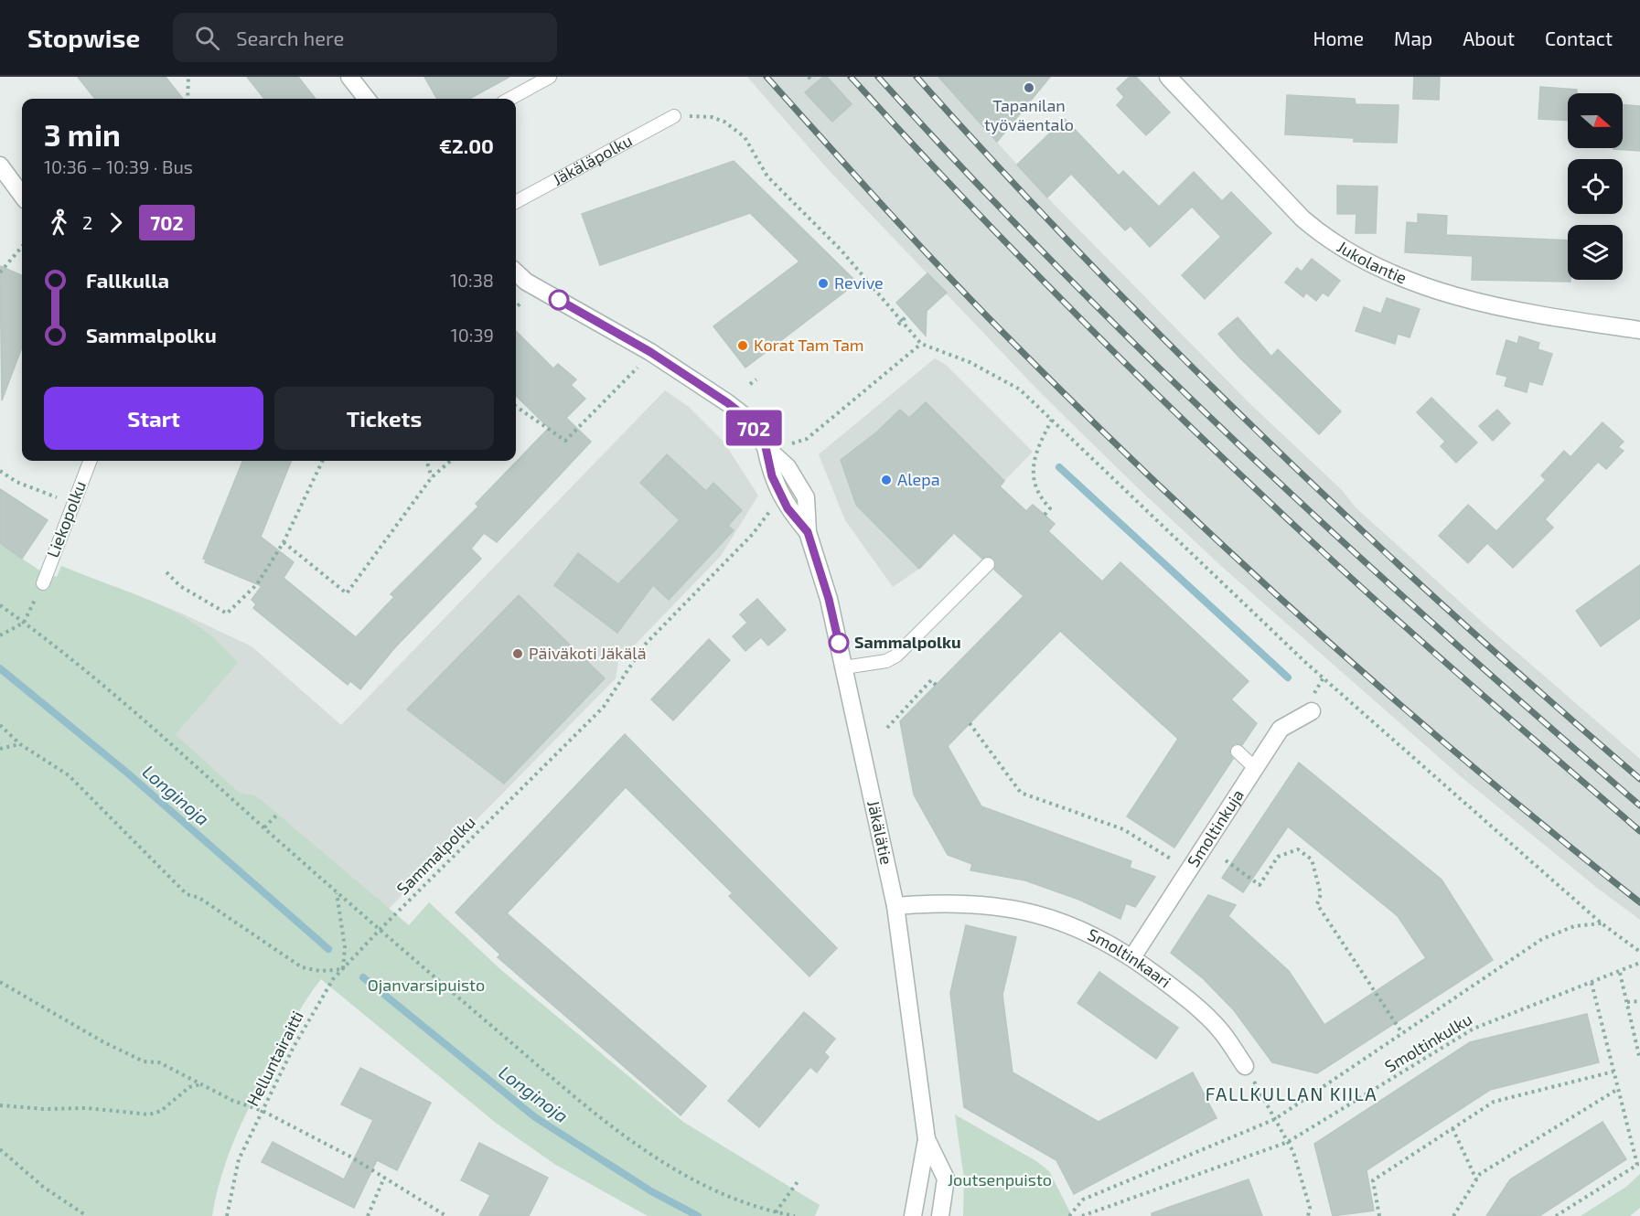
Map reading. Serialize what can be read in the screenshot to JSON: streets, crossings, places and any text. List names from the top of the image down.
{
  "streets": {
    "street": [
      "Jukolantie",
      "Smoltinkuja",
      "Jäkälätie",
      "Smoltinkaari"
    ],
    "lane": ["Jäkäläpolku", "Liekopolku"],
    "path": ["Sammalpolku", "Smoltinkulku", "Helluntairaitti"]
  },
  "crossings": [
    ["Smoltinkuja", "Smoltinkaari"],
    ["Jäkälätie", "Smoltinkaari"],
    ["Sammalpolku", "Helluntairaitti"]
  ],
  "districts": ["FALLKULLAN KIILA"],
  "water": ["Longinoja"],
  "parks": ["Ojanvarsipuisto", "Joutsenpuisto"],
  "places": [
    "Tapanilan työväentalo",
    "Revive",
    "Korat Tam Tam",
    "Alepa",
    "Sammalpolku",
    "Päiväkoti Jäkälä"
  ],
  "lines": ["bus line 702"],
  "north": "right",
  "page": {
    "header": "Stopwise",
    "search": "Search here",
    "nav": [
      "Home",
      "Map",
      "About",
      "Contact"
    ],
    "on_map": "702",
    "heading": ["3 min", "10:36 – 10:39 · Bus", "€2.00"],
    "legs": ["2", "702"],
    "list": [
      {
        "name": "Fallkulla",
        "value": "10:38"
      },
      {
        "name": "Sammalpolku",
        "value": "10:39"
      }
    ],
    "buttons": ["Start", "Tickets"]
  }
}
